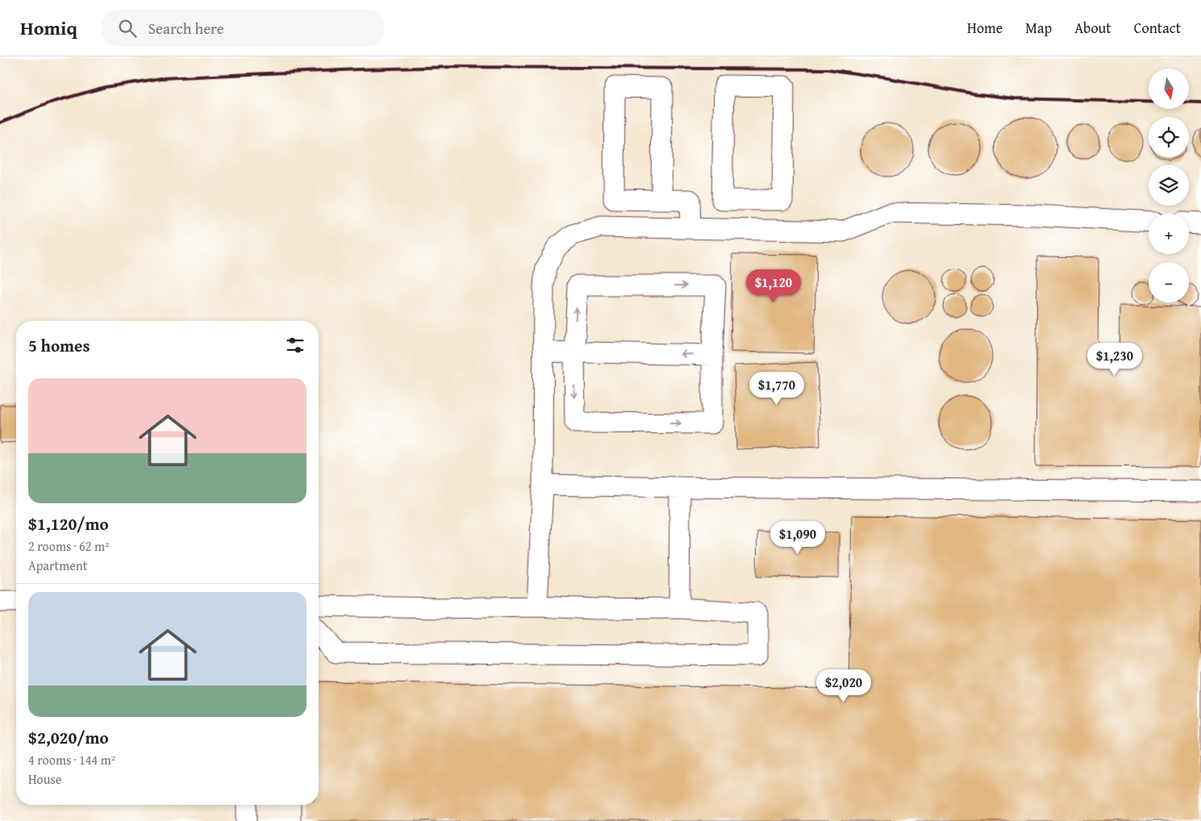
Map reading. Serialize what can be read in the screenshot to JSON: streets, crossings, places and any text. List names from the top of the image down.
{
  "north": "bottom",
  "page": {
    "header": "Homiq",
    "search": "Search here",
    "nav": [
      "Home",
      "Map",
      "About",
      "Contact"
    ],
    "map_buttons": ["+", "−"],
    "price": [
      "$1,120",
      "$1,230",
      "$1,770",
      "$1,090",
      "$2,020"
    ],
    "heading": "5 homes",
    "list": [
      {
        "name": "$1,120/mo",
        "note": "2 rooms · 62 m² · Apartment"
      },
      {
        "name": "$2,020/mo",
        "note": "4 rooms · 144 m² · House"
      }
    ]
  }
}
